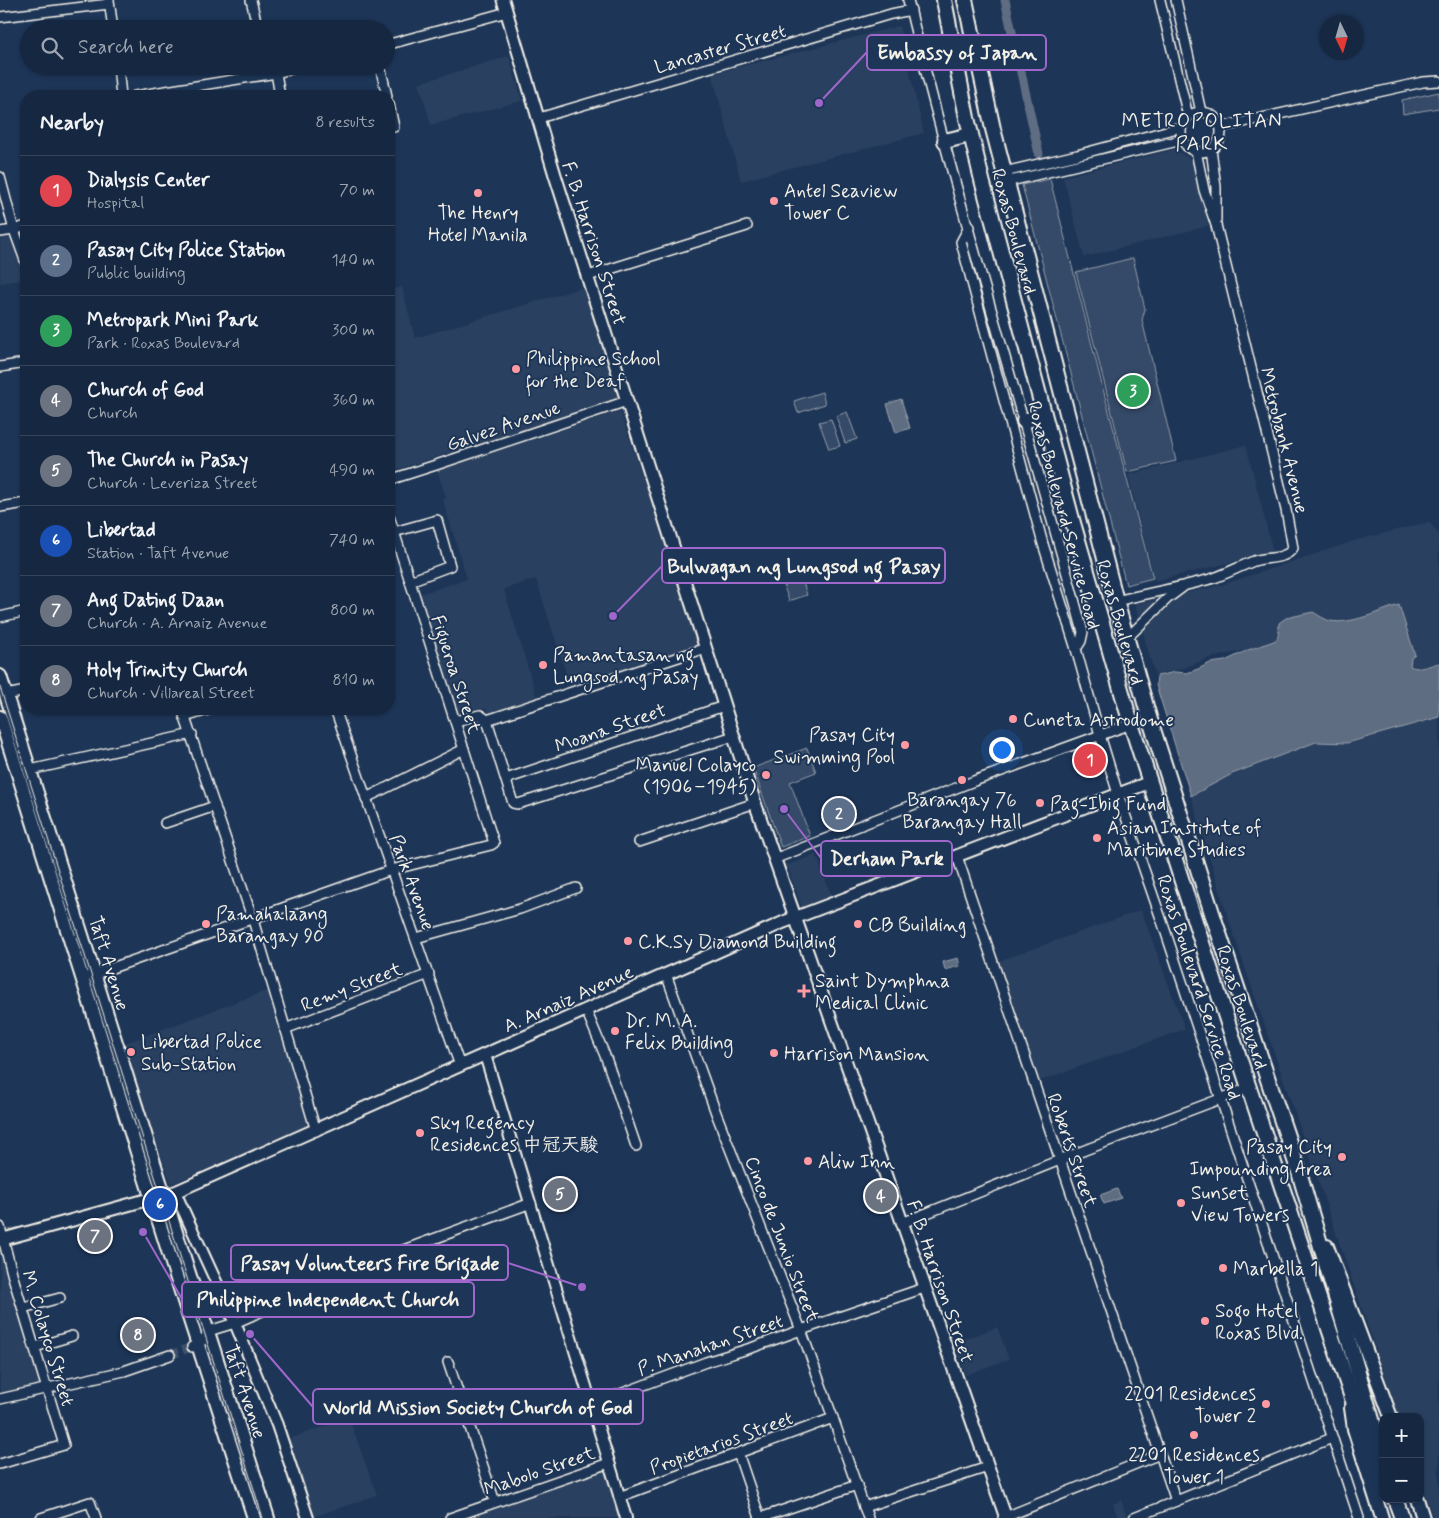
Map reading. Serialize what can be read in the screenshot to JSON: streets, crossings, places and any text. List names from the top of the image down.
{
  "streets": {
    "highway": ["Roxas Boulevard"],
    "main road": ["F. B. Harrison Street", "Taft Avenue", "A. Arnaiz Avenue"],
    "street": [
      "Lancaster Street",
      "Galvez Avenue",
      "Metrobank Avenue",
      "Roxas Boulevard Service Road",
      "Figueroa Street",
      "Moana Street",
      "Park Avenue",
      "Remy Street",
      "Roberts Street",
      "Cinco de Junio Street",
      "M. Colayco Street",
      "P. Manahan Street",
      "Propietarios Street",
      "Mabolo Street"
    ]
  },
  "crossings": [
    ["Lancaster Street", "F. B. Harrison Street"],
    ["Lancaster Street", "Roxas Boulevard Service Road"],
    ["Roxas Boulevard", "Metrobank Avenue"],
    ["Roxas Boulevard", "A. Arnaiz Avenue"],
    ["F. B. Harrison Street", "Galvez Avenue"],
    ["F. B. Harrison Street", "Moana Street"],
    ["F. B. Harrison Street", "A. Arnaiz Avenue"],
    ["F. B. Harrison Street", "P. Manahan Street"],
    ["Roxas Boulevard Service Road", "A. Arnaiz Avenue"],
    ["Figueroa Street", "Park Avenue"],
    ["Park Avenue", "Remy Street"],
    ["Park Avenue", "A. Arnaiz Avenue"],
    ["Taft Avenue", "A. Arnaiz Avenue"],
    ["A. Arnaiz Avenue", "Roberts Street"],
    ["A. Arnaiz Avenue", "Cinco de Junio Street"],
    ["A. Arnaiz Avenue", "M. Colayco Street"],
    ["Cinco de Junio Street", "P. Manahan Street"],
    ["Cinco de Junio Street", "Propietarios Street"]
  ],
  "districts": ["METROPOLITAN PARK"],
  "places": {
    "other": [
      "Embassy of Japan",
      "The Henry Hotel Manila",
      "Antel Seaview Tower C",
      "Philippine School for the Deaf",
      "Bulwagan ng Lungsod ng Pasay",
      "Pamantasan ng Lungsod ng Pasay",
      "Cuneta Astrodome",
      "Pasay City Swimming Pool",
      "Manuel Colayco (1906–1945)",
      "Barangay 76 Barangay Hall",
      "Pag-Ibig Fund",
      "Derham Park",
      "Asian Institute of Maritime Studies",
      "Pamahalaang Barangay 90",
      "CB Building",
      "C.K.Sy Diamond Building",
      "Dr. M. A. Felix Building",
      "Libertad Police Sub-Station",
      "Harrison Mansion",
      "Sky Regency Residences 中冠天駿",
      "Pasay City Impounding Area",
      "Aliw Inn",
      "Sunset View Towers",
      "Philippine Independent Church",
      "Marbella 1",
      "Pasay Volunteers Fire Brigade",
      "Sogo Hotel Roxas Blvd.",
      "World Mission Society Church of God",
      "2201 Residences Tower 2",
      "2201 Residences Tower 1"
    ],
    "health": ["Saint Dymphna Medical Clinic"]
  },
  "north": "bottom",
  "page": {
    "search": "Search here",
    "heading": ["Nearby", "8 results"],
    "list": [
      {
        "mark": "1",
        "name": "Dialysis Center",
        "note": "Hospital",
        "value": "70 m"
      },
      {
        "mark": "2",
        "name": "Pasay City Police Station",
        "note": "Public building",
        "value": "140 m"
      },
      {
        "mark": "3",
        "name": "Metropark Mini Park",
        "note": "Park · Roxas Boulevard",
        "value": "300 m"
      },
      {
        "mark": "4",
        "name": "Church of God",
        "note": "Church",
        "value": "360 m"
      },
      {
        "mark": "5",
        "name": "The Church in Pasay",
        "note": "Church · Leveriza Street",
        "value": "490 m"
      },
      {
        "mark": "6",
        "name": "Libertad",
        "note": "Station · Taft Avenue",
        "value": "740 m"
      },
      {
        "mark": "7",
        "name": "Ang Dating Daan",
        "note": "Church · A. Arnaiz Avenue",
        "value": "800 m"
      },
      {
        "mark": "8",
        "name": "Holy Trinity Church",
        "note": "Church · Villareal Street",
        "value": "810 m"
      }
    ],
    "pins": [
      "3",
      "1",
      "2",
      "5",
      "4",
      "6",
      "7",
      "8"
    ],
    "map_buttons": ["+", "−"]
  }
}
